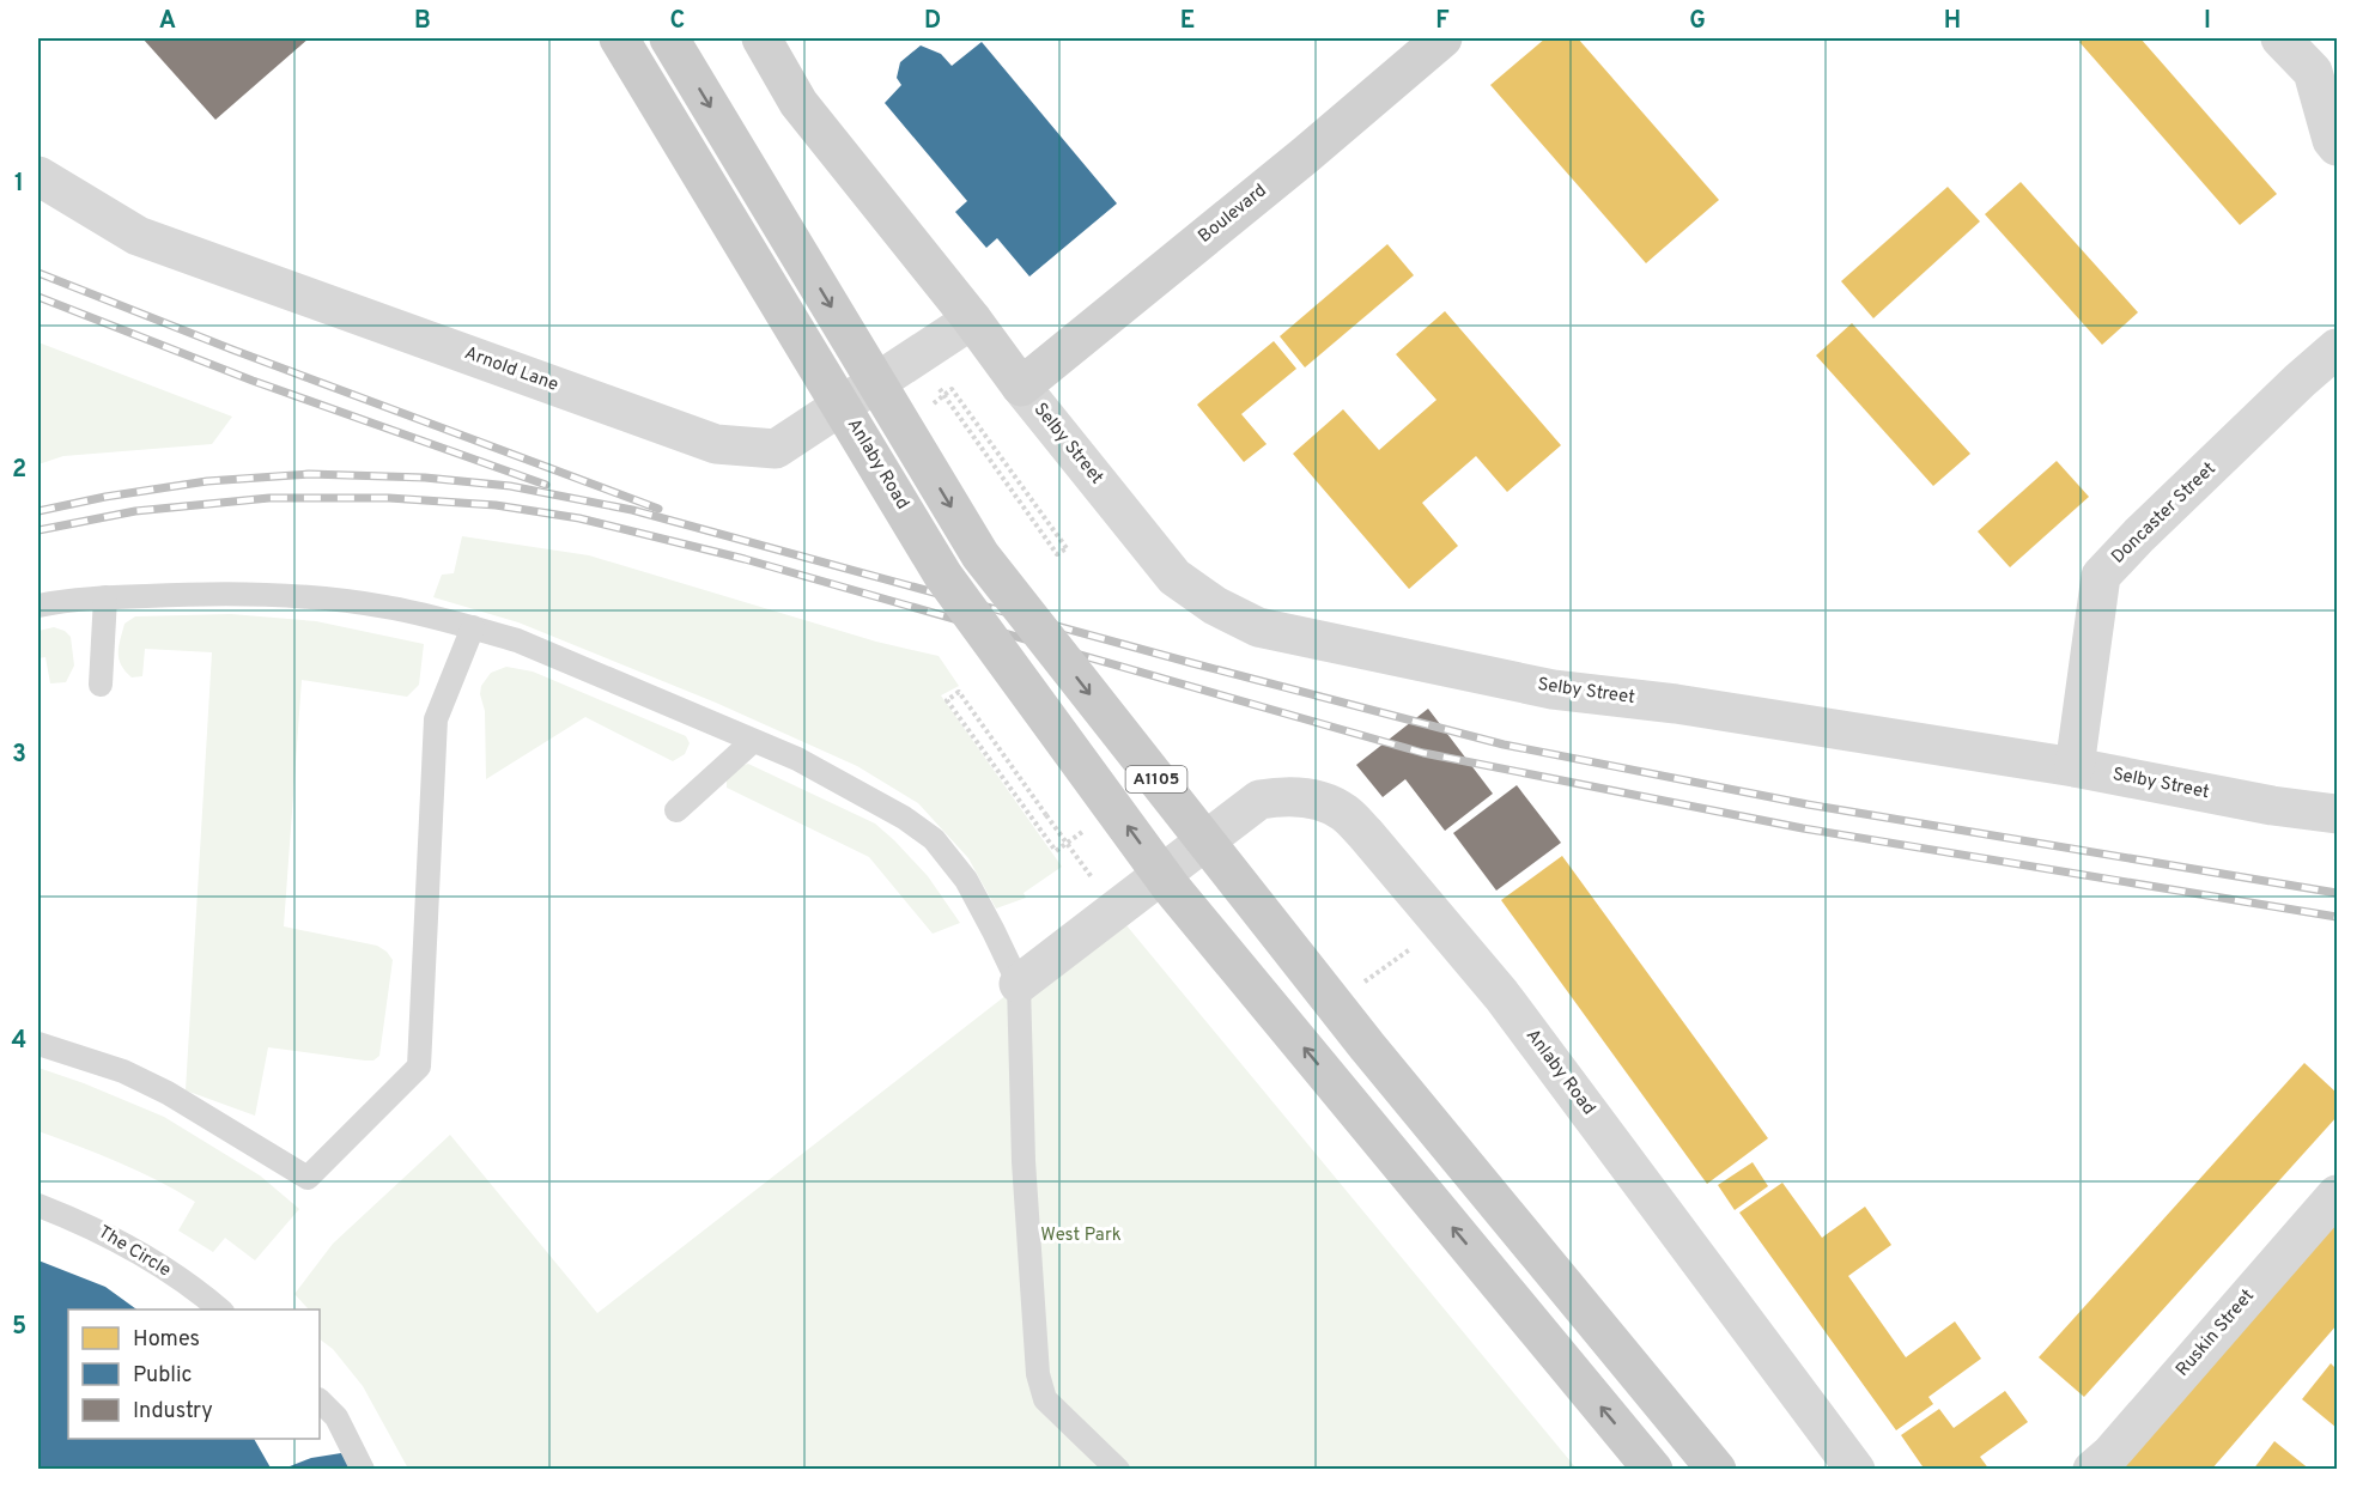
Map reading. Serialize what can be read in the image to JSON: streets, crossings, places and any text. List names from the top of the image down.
{
  "streets": {
    "main road": ["Anlaby Road", "A1105"],
    "street": [
      "Boulevard",
      "Arnold Lane",
      "Selby Street",
      "Doncaster Street",
      "Ruskin Street"
    ],
    "lane": ["The Circle"]
  },
  "crossings": [
    ["Boulevard", "Selby Street"],
    ["Arnold Lane", "Selby Street"],
    ["Selby Street", "Doncaster Street"]
  ],
  "parks": ["West Park"],
  "legend": ["Homes", "Public", "Industry"],
  "grid": {
    "columns": [
      "A",
      "B",
      "C",
      "D",
      "E",
      "F",
      "G",
      "H",
      "I"
    ],
    "rows": [
      "1",
      "2",
      "3",
      "4",
      "5"
    ]
  }
}
